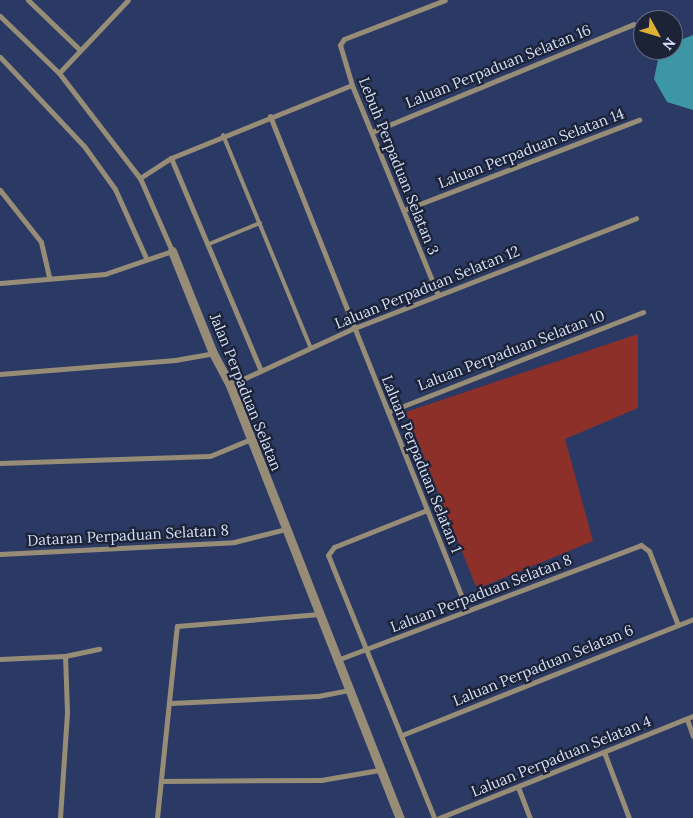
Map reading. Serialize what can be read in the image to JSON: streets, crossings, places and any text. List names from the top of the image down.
{
  "streets": {
    "street": [
      "Laluan Perpaduan Selatan 16",
      "Laluan Perpaduan Selatan 14",
      "Lebuh Perpaduan Selatan 3",
      "Laluan Perpaduan Selatan 12",
      "Laluan Perpaduan Selatan 10",
      "Jalan Perpaduan Selatan",
      "Laluan Perpaduan Selatan 1",
      "Dataran Perpaduan Selatan 8",
      "Laluan Perpaduan Selatan 8",
      "Laluan Perpaduan Selatan 6",
      "Laluan Perpaduan Selatan 4"
    ]
  },
  "crossings": [
    ["Laluan Perpaduan Selatan 16", "Lebuh Perpaduan Selatan 3"],
    ["Laluan Perpaduan Selatan 14", "Lebuh Perpaduan Selatan 3"],
    ["Lebuh Perpaduan Selatan 3", "Laluan Perpaduan Selatan 12"],
    ["Laluan Perpaduan Selatan 12", "Jalan Perpaduan Selatan"],
    ["Laluan Perpaduan Selatan 12", "Laluan Perpaduan Selatan 1"],
    ["Laluan Perpaduan Selatan 10", "Laluan Perpaduan Selatan 1"],
    ["Jalan Perpaduan Selatan", "Dataran Perpaduan Selatan 8"],
    ["Jalan Perpaduan Selatan", "Laluan Perpaduan Selatan 8"],
    ["Laluan Perpaduan Selatan 1", "Laluan Perpaduan Selatan 8"],
    ["Laluan Perpaduan Selatan 8", "Laluan Perpaduan Selatan 6"]
  ],
  "north": "bottom right"
}
